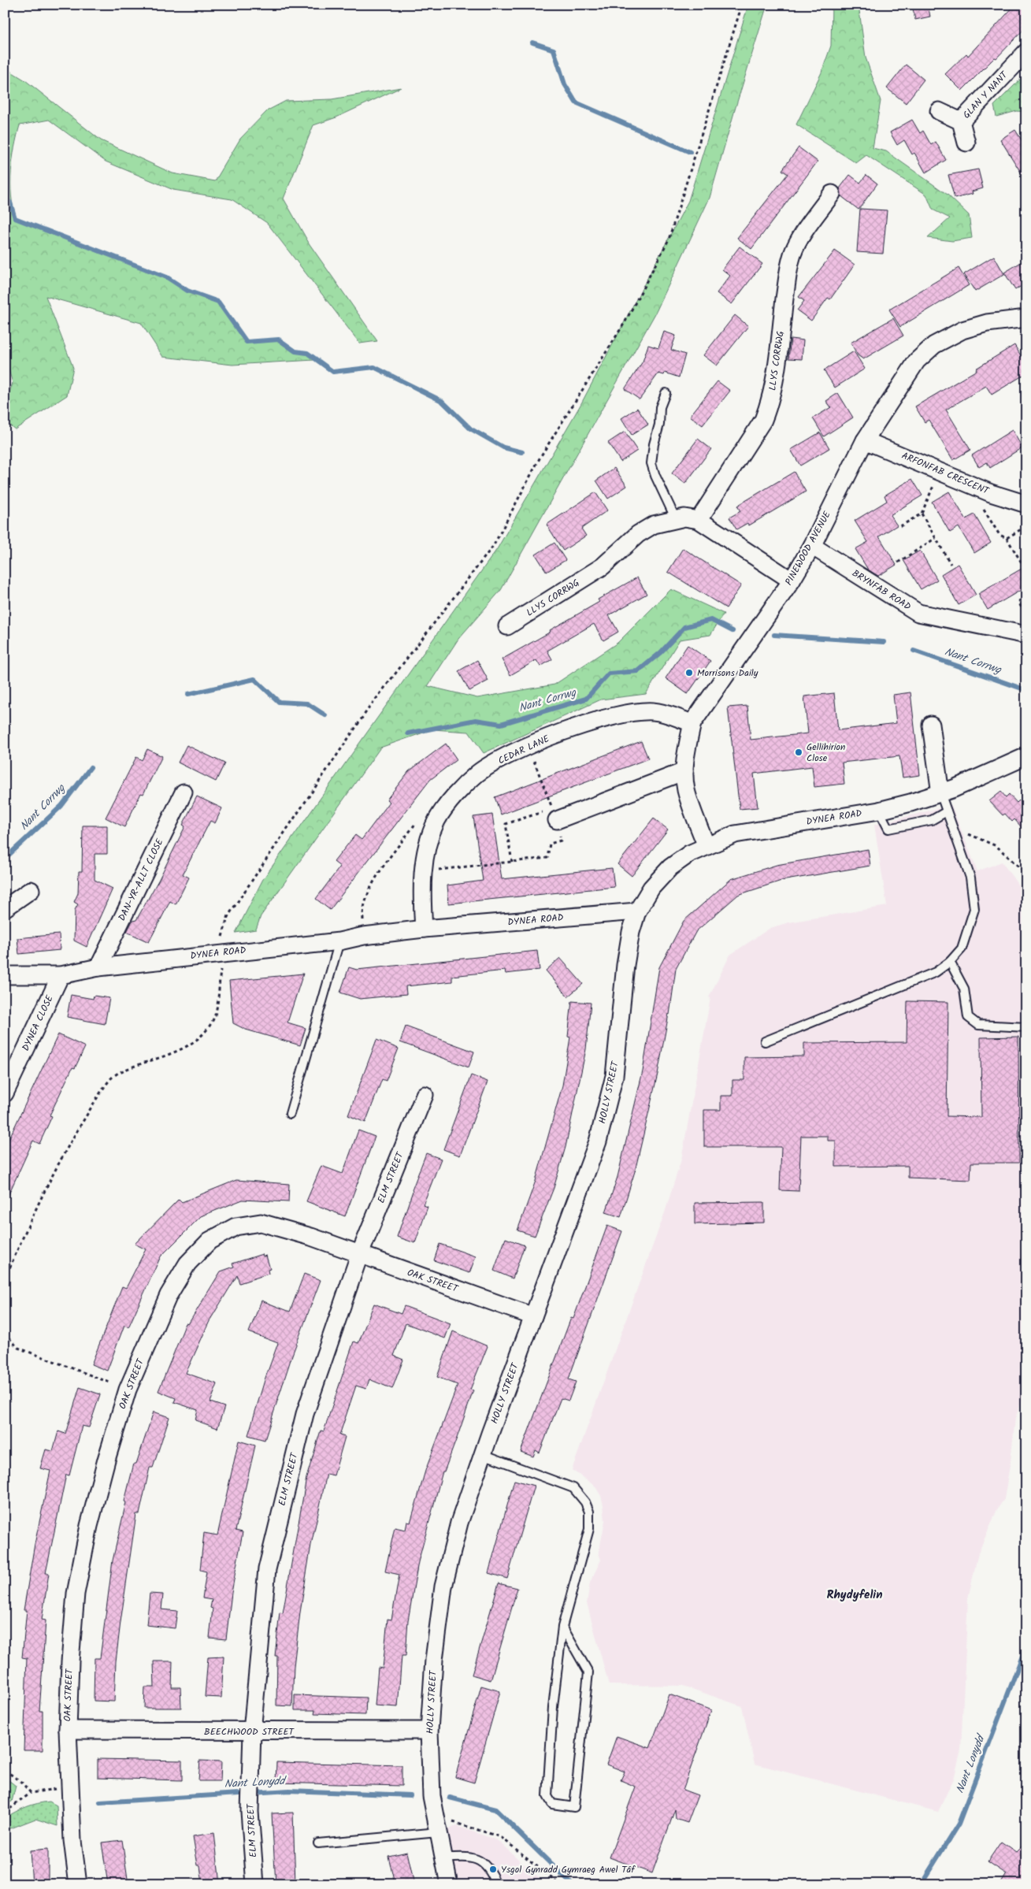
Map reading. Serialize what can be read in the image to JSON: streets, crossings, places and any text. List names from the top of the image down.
{
  "streets": {
    "street": [
      "GLAN Y NANT",
      "LLYS CORRWG",
      "ARFONFAB CRESCENT",
      "PINEWOOD AVENUE",
      "BRYNFAB ROAD",
      "CEDAR LANE",
      "DYNEA ROAD",
      "DAN-YR-ALLT CLOSE",
      "DYNEA CLOSE",
      "HOLLY STREET",
      "ELM STREET",
      "OAK STREET",
      "BEECHWOOD STREET"
    ]
  },
  "crossings": [
    ["LLYS CORRWG", "PINEWOOD AVENUE"],
    ["ARFONFAB CRESCENT", "PINEWOOD AVENUE"],
    ["PINEWOOD AVENUE", "BRYNFAB ROAD"],
    ["PINEWOOD AVENUE", "CEDAR LANE"],
    ["PINEWOOD AVENUE", "DYNEA ROAD"],
    ["CEDAR LANE", "DYNEA ROAD"],
    ["DYNEA ROAD", "DAN-YR-ALLT CLOSE"],
    ["DYNEA ROAD", "DYNEA CLOSE"],
    ["DYNEA ROAD", "HOLLY STREET"],
    ["HOLLY STREET", "OAK STREET"],
    ["HOLLY STREET", "BEECHWOOD STREET"],
    ["ELM STREET", "OAK STREET"],
    ["ELM STREET", "BEECHWOOD STREET"],
    ["OAK STREET", "BEECHWOOD STREET"]
  ],
  "districts": ["Rhydyfelin"],
  "water": ["Nant Corrwg", "Nant Lonydd"],
  "places": ["Morrisons Daily", "Gellihirion Close", "Ysgol Gynradd Gymraeg Awel Tâf"]
}
